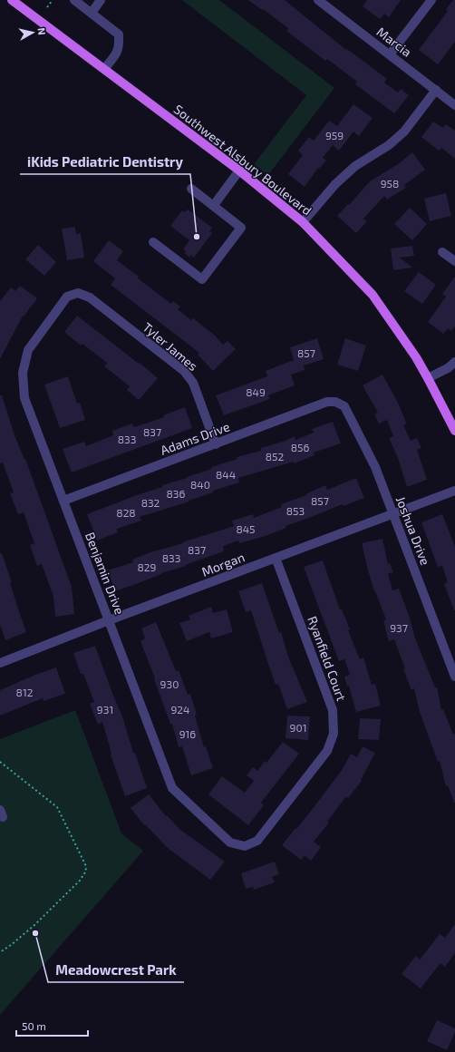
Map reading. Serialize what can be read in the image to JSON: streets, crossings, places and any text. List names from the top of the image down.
{
  "streets": {
    "main road": ["Southwest Alsbury Boulevard"],
    "street": [
      "Marcia",
      "Tyler James",
      "Adams Drive",
      "Joshua Drive",
      "Morgan",
      "Benjamin Drive",
      "Ryanfield Court"
    ]
  },
  "crossings": [
    ["Tyler James", "Adams Drive"],
    ["Tyler James", "Benjamin Drive"],
    ["Adams Drive", "Joshua Drive"],
    ["Adams Drive", "Benjamin Drive"],
    ["Joshua Drive", "Morgan"],
    ["Morgan", "Benjamin Drive"],
    ["Morgan", "Ryanfield Court"],
    ["Benjamin Drive", "Ryanfield Court"]
  ],
  "places": ["iKids Pediatric Dentistry", "Meadowcrest Park"],
  "house_numbers": [
    "959",
    "958",
    "857",
    "849",
    "837",
    "833",
    "856",
    "852",
    "844",
    "840",
    "836",
    "857",
    "832",
    "853",
    "828",
    "845",
    "837",
    "833",
    "829",
    "937",
    "930",
    "812",
    "931",
    "924",
    "901",
    "916"
  ],
  "scale_bar": "50 m",
  "north": "right"
}
